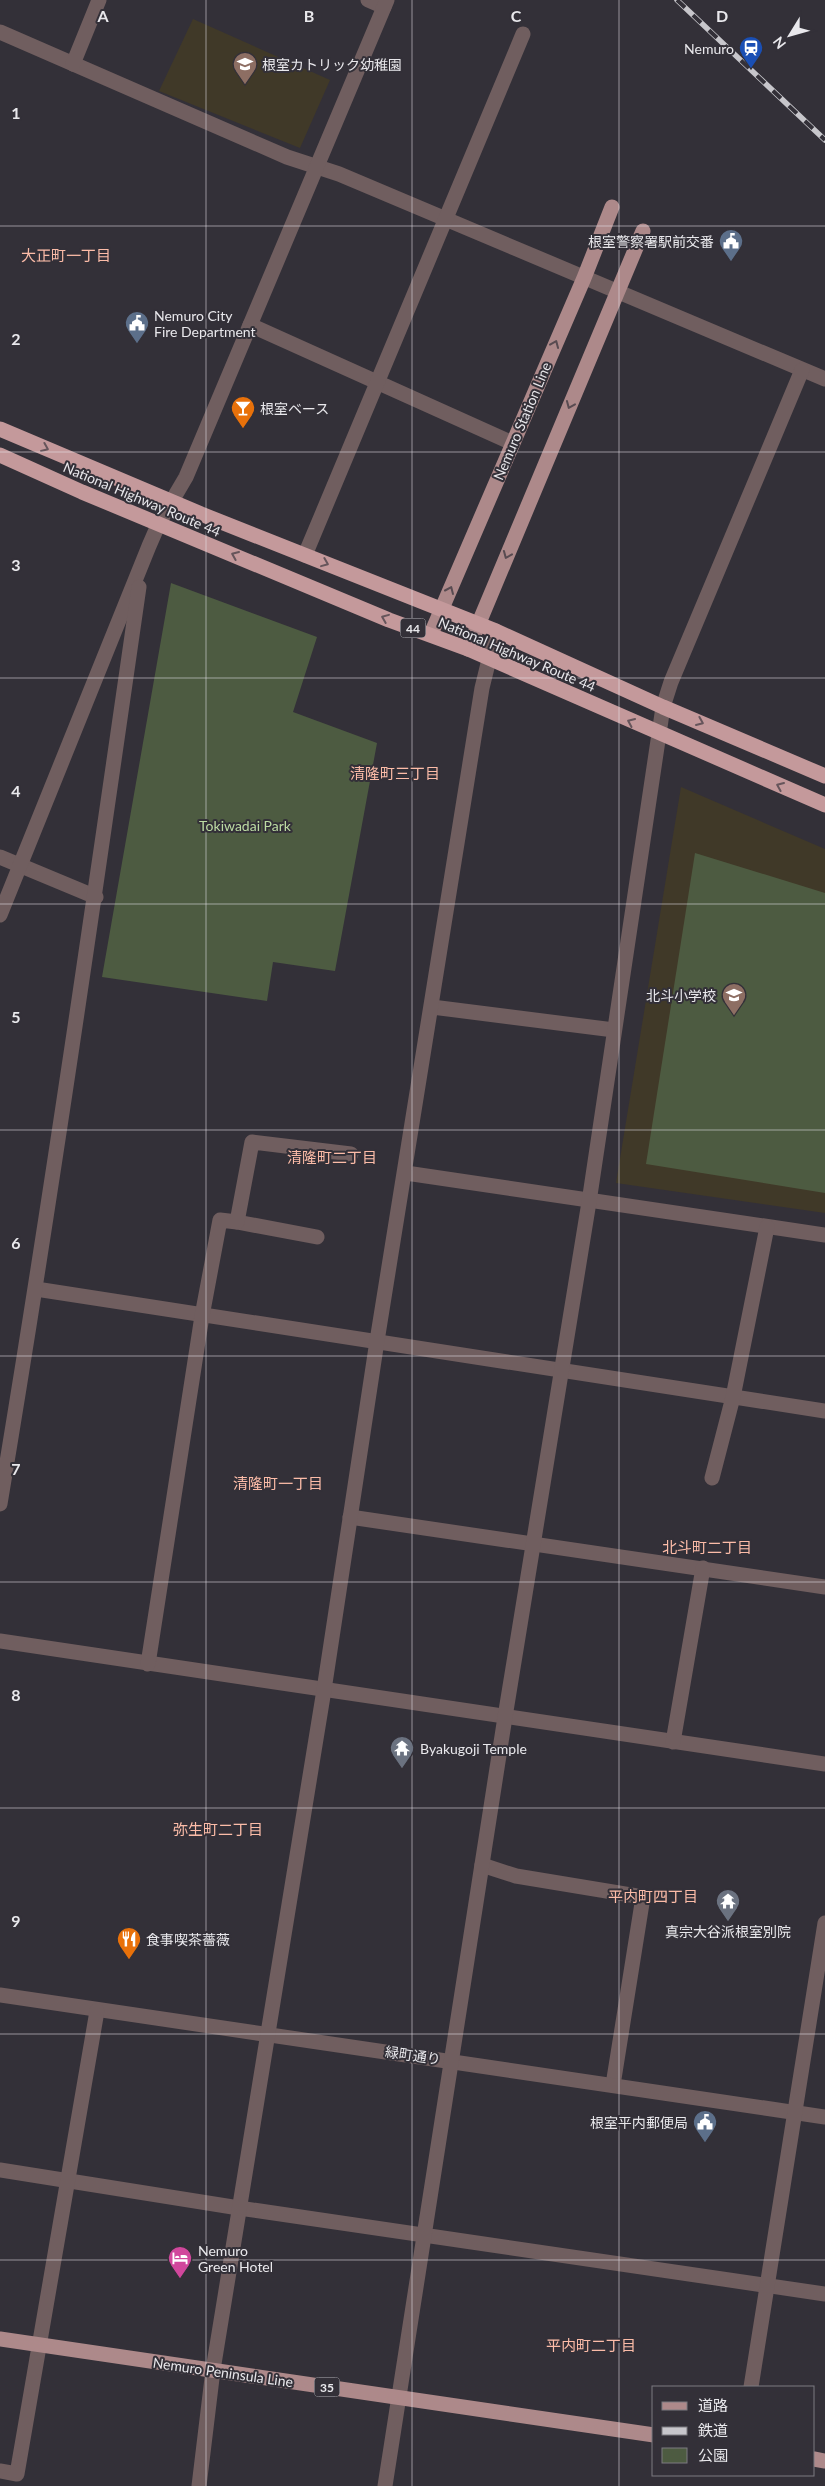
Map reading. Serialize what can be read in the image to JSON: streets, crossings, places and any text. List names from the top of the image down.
{
  "streets": {
    "highway": ["National Highway Route 44", "44"],
    "main road": ["Nemuro Station Line", "Nemuro Peninsula Line", "35"],
    "street": ["緑町通り"]
  },
  "crossings": [
    ["Nemuro Station Line", "National Highway Route 44"]
  ],
  "districts": [
    "大正町一丁目",
    "清隆町三丁目",
    "清隆町二丁目",
    "清隆町一丁目",
    "北斗町二丁目",
    "弥生町二丁目",
    "平内町四丁目",
    "平内町二丁目"
  ],
  "parks": ["Tokiwadai Park"],
  "places": {
    "station": ["Nemuro"],
    "school or university": ["根室カトリック幼稚園", "北斗小学校"],
    "public building": ["根室警察署駅前交番", "Nemuro City Fire Department", "根室平内郵便局"],
    "bar": ["根室ベース"],
    "temple": ["Byakugoji Temple", "真宗大谷派根室別院"],
    "restaurant": ["食事喫茶薔薇"],
    "hotel": ["Nemuro Green Hotel"]
  },
  "legend": ["道路", "鉄道", "公園"],
  "north": "bottom left",
  "grid": {
    "columns": [
      "A",
      "B",
      "C",
      "D"
    ],
    "rows": [
      "1",
      "2",
      "3",
      "4",
      "5",
      "6",
      "7",
      "8",
      "9"
    ]
  }
}
